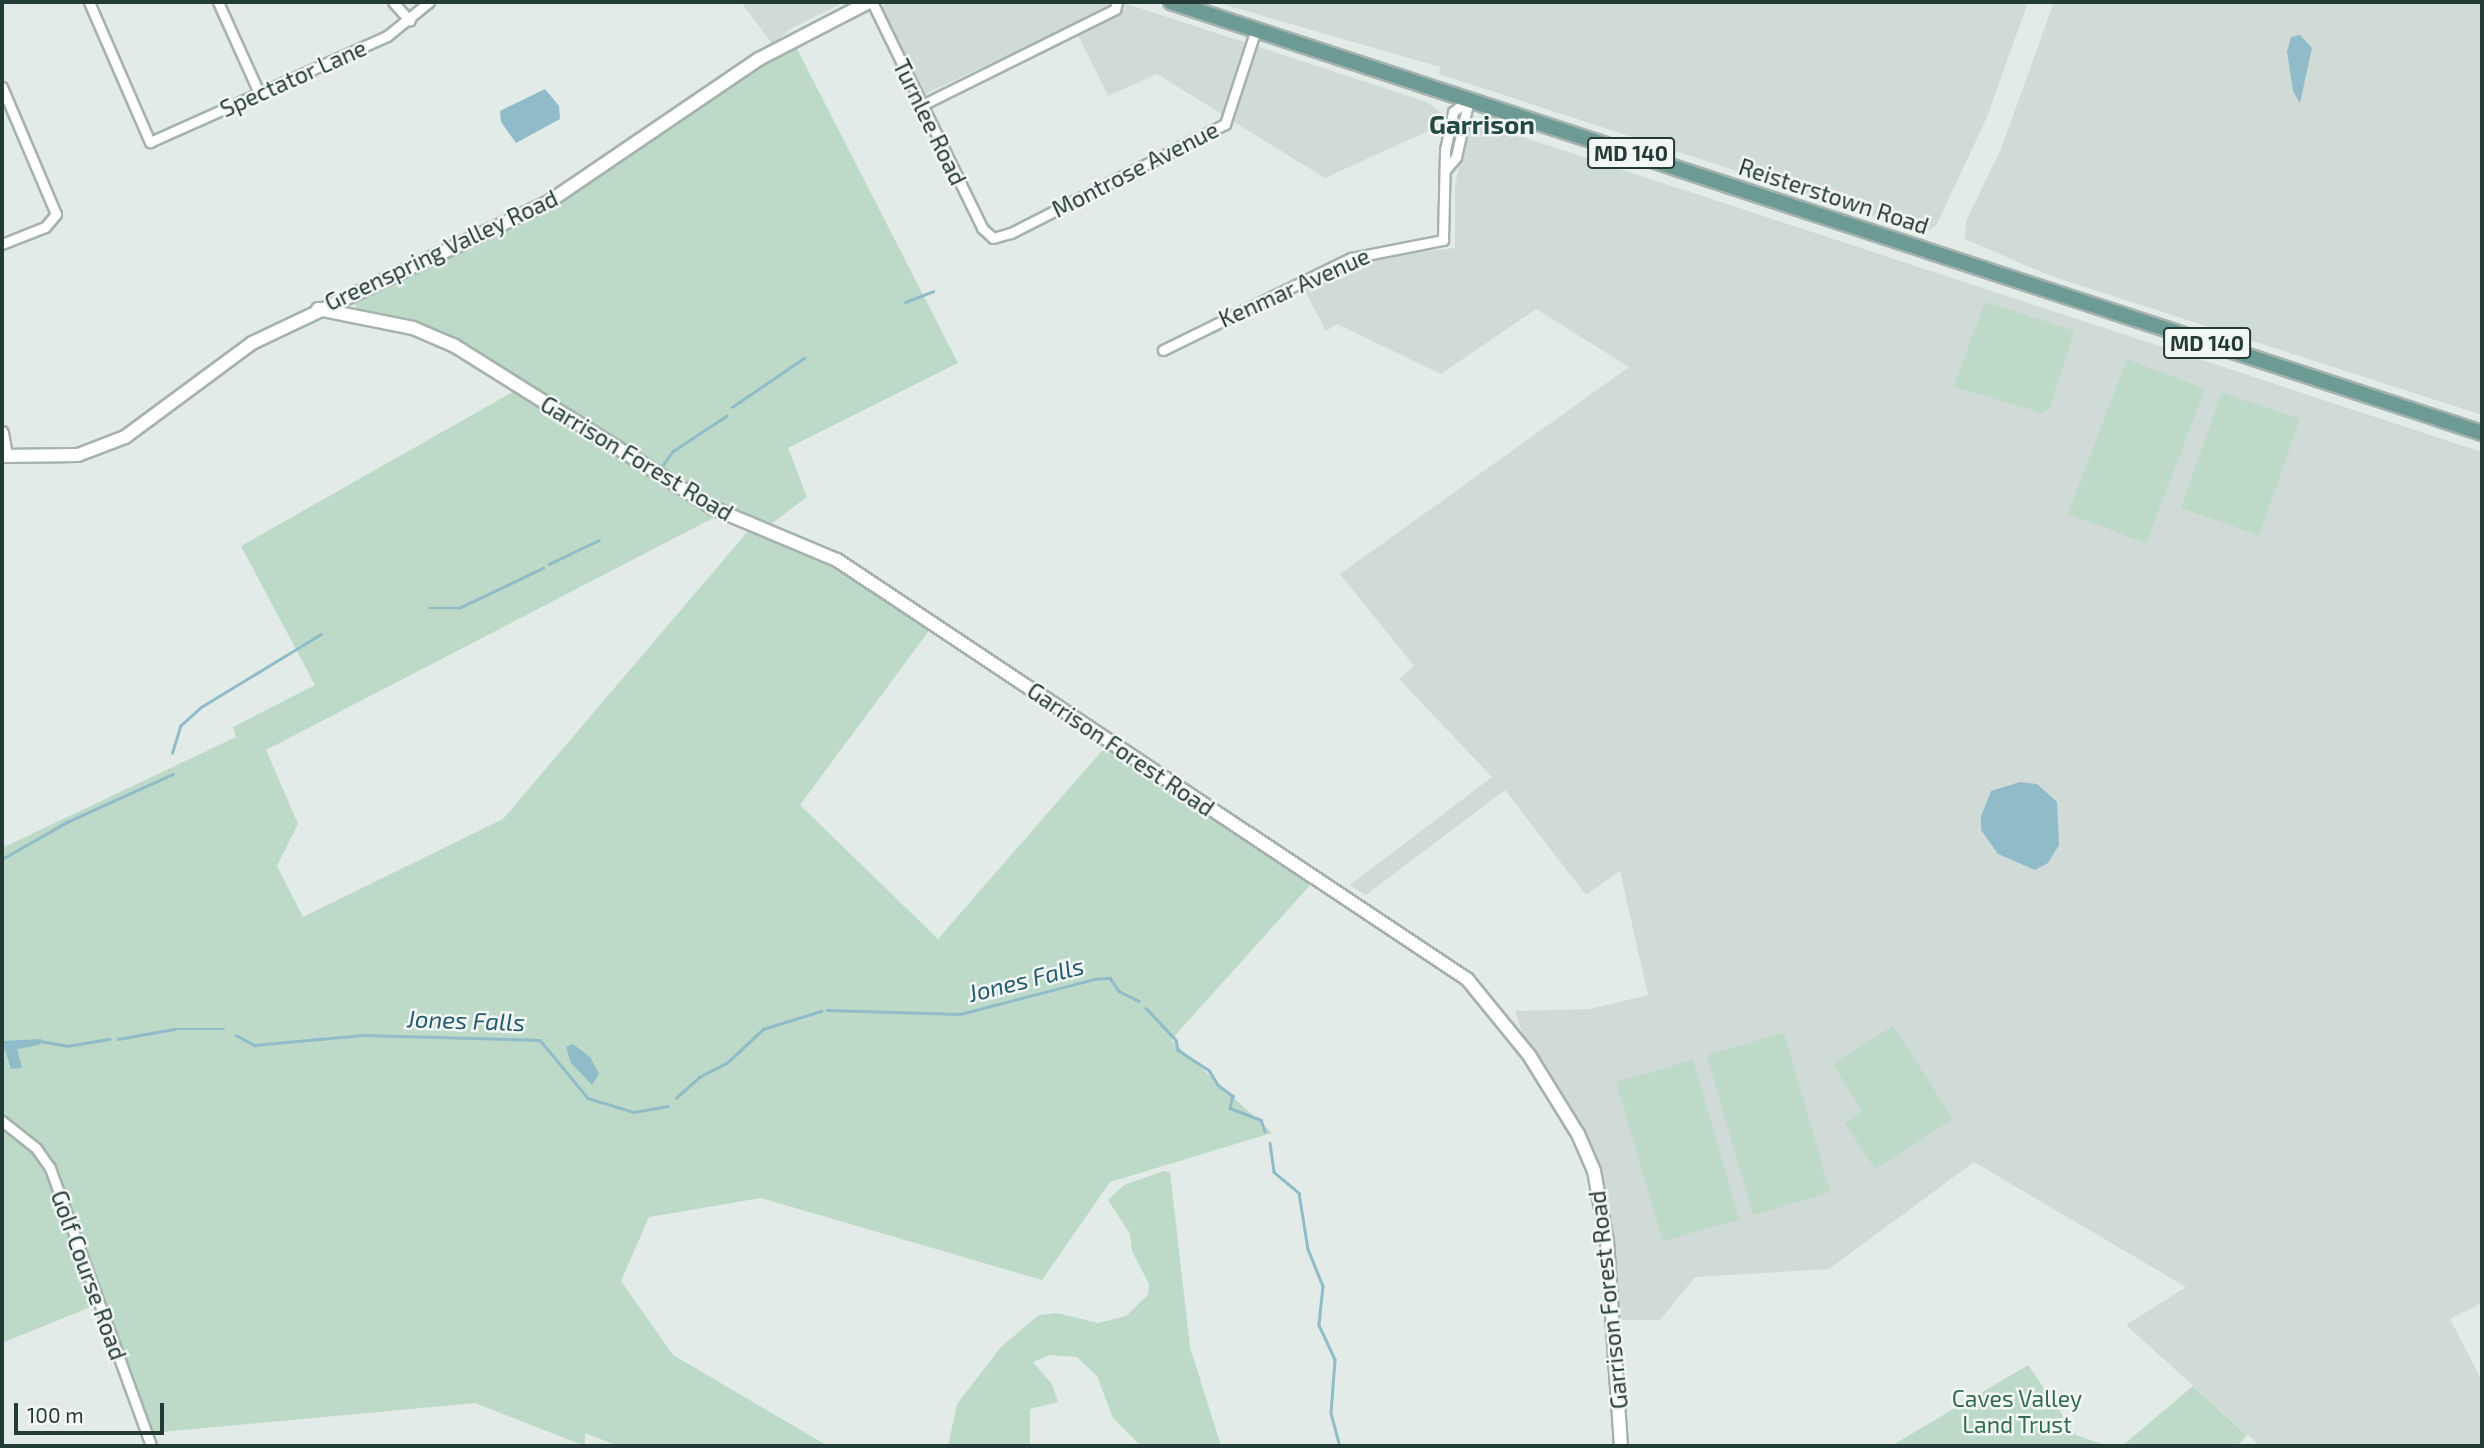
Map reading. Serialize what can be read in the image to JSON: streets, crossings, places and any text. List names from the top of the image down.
{
  "streets": {
    "main road": [
      "MD 140",
      "Reisterstown Road",
      "Greenspring Valley Road",
      "Garrison Forest Road"
    ],
    "street": [
      "Spectator Lane",
      "Turnlee Road",
      "Montrose Avenue",
      "Kenmar Avenue",
      "Golf Course Road"
    ]
  },
  "crossings": [
    ["Turnlee Road", "Montrose Avenue"],
    ["Turnlee Road", "Greenspring Valley Road"],
    ["Montrose Avenue", "Reisterstown Road"],
    ["Reisterstown Road", "Kenmar Avenue"],
    ["Greenspring Valley Road", "Garrison Forest Road"]
  ],
  "districts": ["Garrison"],
  "water": ["Jones Falls"],
  "parks": ["Caves Valley Land Trust"],
  "scale_bar": "100 m"
}
